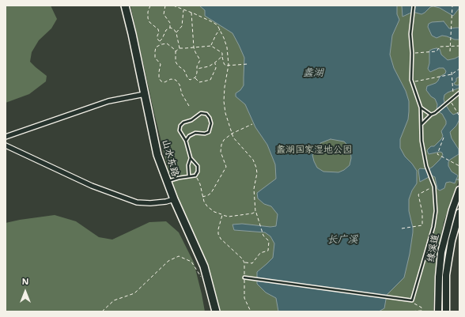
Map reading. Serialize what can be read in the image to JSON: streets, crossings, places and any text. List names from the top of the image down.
{
  "streets": {
    "highway": ["山水东路"],
    "main road": ["缘溪道"]
  },
  "water": ["蠡湖", "长广溪"],
  "parks": ["蠡湖国家湿地公园"],
  "north": "top"
}
